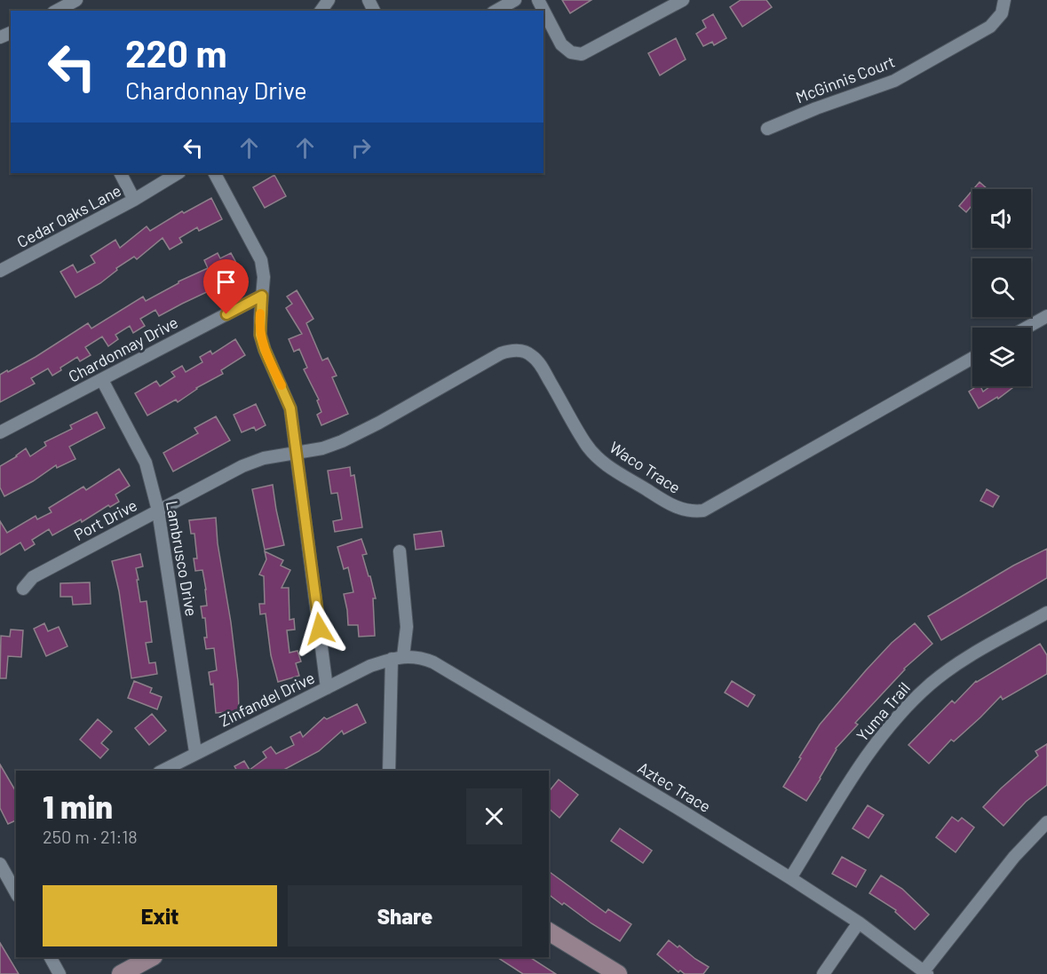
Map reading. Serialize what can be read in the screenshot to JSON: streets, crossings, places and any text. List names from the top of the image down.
{
  "streets": {
    "street": [
      "McGinnis Court",
      "Cedar Oaks Lane",
      "Chardonnay Drive",
      "Waco Trace",
      "Port Drive",
      "Lambrusco Drive",
      "Zinfandel Drive",
      "Yuma Trail",
      "Aztec Trace"
    ]
  },
  "crossings": [
    ["Chardonnay Drive", "Lambrusco Drive"],
    ["Waco Trace", "Port Drive"],
    ["Port Drive", "Lambrusco Drive"],
    ["Lambrusco Drive", "Zinfandel Drive"],
    ["Zinfandel Drive", "Aztec Trace"],
    ["Yuma Trail", "Aztec Trace"]
  ],
  "page": {
    "turn": ["220 m", "Chardonnay Drive"],
    "heading": ["1 min", "250 m · 21:18"],
    "buttons": ["Exit", "Share"]
  }
}
